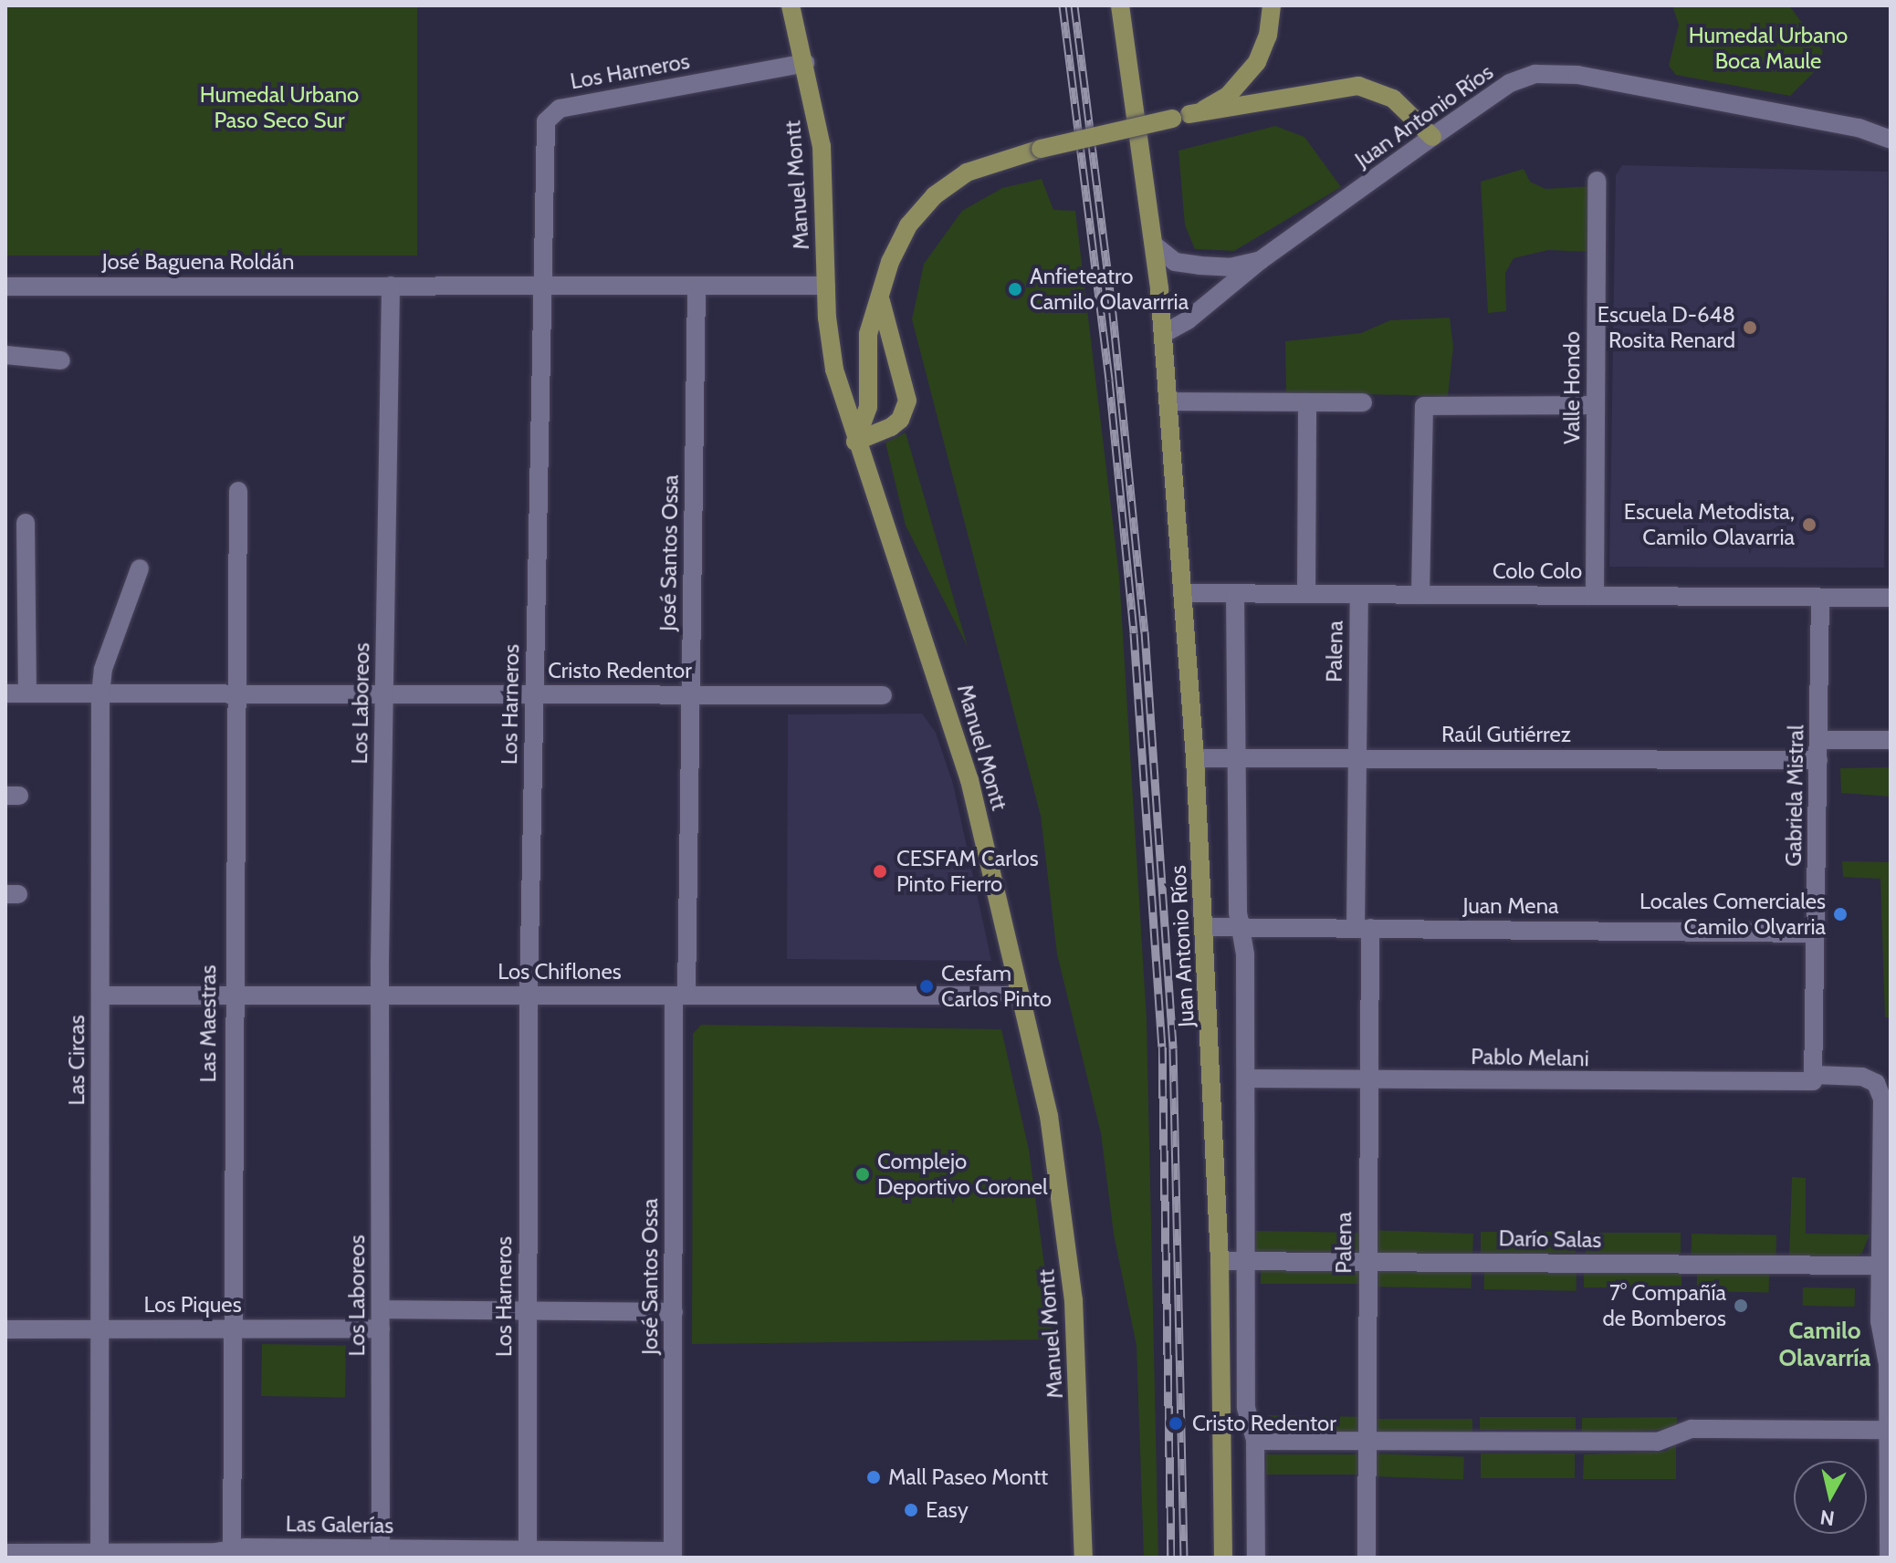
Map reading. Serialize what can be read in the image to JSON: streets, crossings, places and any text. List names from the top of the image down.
{
  "streets": {
    "main road": ["Juan Antonio Ríos", "Manuel Montt"],
    "street": [
      "Los Harneros",
      "José Baguena Roldán",
      "Valle Hondo",
      "José Santos Ossa",
      "Colo Colo",
      "Palena",
      "Cristo Redentor",
      "Los Laboreos",
      "Raúl Gutiérrez",
      "Gabriela Mistral",
      "Juan Mena",
      "Los Chiflones",
      "Las Maestras",
      "Pablo Melani",
      "Las Circas",
      "Darío Salas",
      "Los Piques",
      "Las Galerías"
    ]
  },
  "crossings": [
    ["Los Harneros", "Manuel Montt"],
    ["Los Harneros", "Cristo Redentor"],
    ["Los Harneros", "Los Chiflones"],
    ["Los Harneros", "Los Piques"],
    ["Los Harneros", "Las Galerías"],
    ["Juan Antonio Ríos", "Colo Colo"],
    ["Juan Antonio Ríos", "Raúl Gutiérrez"],
    ["Juan Antonio Ríos", "Juan Mena"],
    ["Juan Antonio Ríos", "Darío Salas"],
    ["Manuel Montt", "Los Chiflones"],
    ["José Baguena Roldán", "Los Laboreos"],
    ["Valle Hondo", "Colo Colo"],
    ["José Santos Ossa", "Cristo Redentor"],
    ["José Santos Ossa", "Los Chiflones"],
    ["José Santos Ossa", "Los Piques"],
    ["José Santos Ossa", "Las Galerías"],
    ["Colo Colo", "Palena"],
    ["Colo Colo", "Gabriela Mistral"],
    ["Palena", "Raúl Gutiérrez"],
    ["Palena", "Juan Mena"],
    ["Palena", "Pablo Melani"],
    ["Palena", "Darío Salas"],
    ["Cristo Redentor", "Los Laboreos"],
    ["Cristo Redentor", "Las Maestras"],
    ["Cristo Redentor", "Las Circas"],
    ["Los Laboreos", "Los Chiflones"],
    ["Los Laboreos", "Los Piques"],
    ["Los Laboreos", "Las Galerías"],
    ["Raúl Gutiérrez", "Gabriela Mistral"],
    ["Gabriela Mistral", "Juan Mena"],
    ["Gabriela Mistral", "Pablo Melani"],
    ["Los Chiflones", "Las Maestras"],
    ["Los Chiflones", "Las Circas"],
    ["Las Maestras", "Los Piques"],
    ["Las Maestras", "Las Galerías"],
    ["Las Circas", "Los Piques"],
    ["Las Circas", "Las Galerías"]
  ],
  "districts": ["Camilo Olavarría"],
  "parks": ["Humedal Urbano Boca Maule", "Humedal Urbano Paso Seco Sur"],
  "places": [
    "Anfieteatro Camilo Olavarrria",
    "Escuela D-648 Rosita Renard",
    "Escuela Metodista, Camilo Olavarria",
    "CESFAM Carlos Pinto Fierro",
    "Locales Comerciales Camilo Olvarria",
    "Cesfam Carlos Pinto",
    "Complejo Deportivo Coronel",
    "7° Compañía de Bomberos",
    "Cristo Redentor",
    "Mall Paseo Montt",
    "Easy"
  ],
  "north": "bottom"
}
